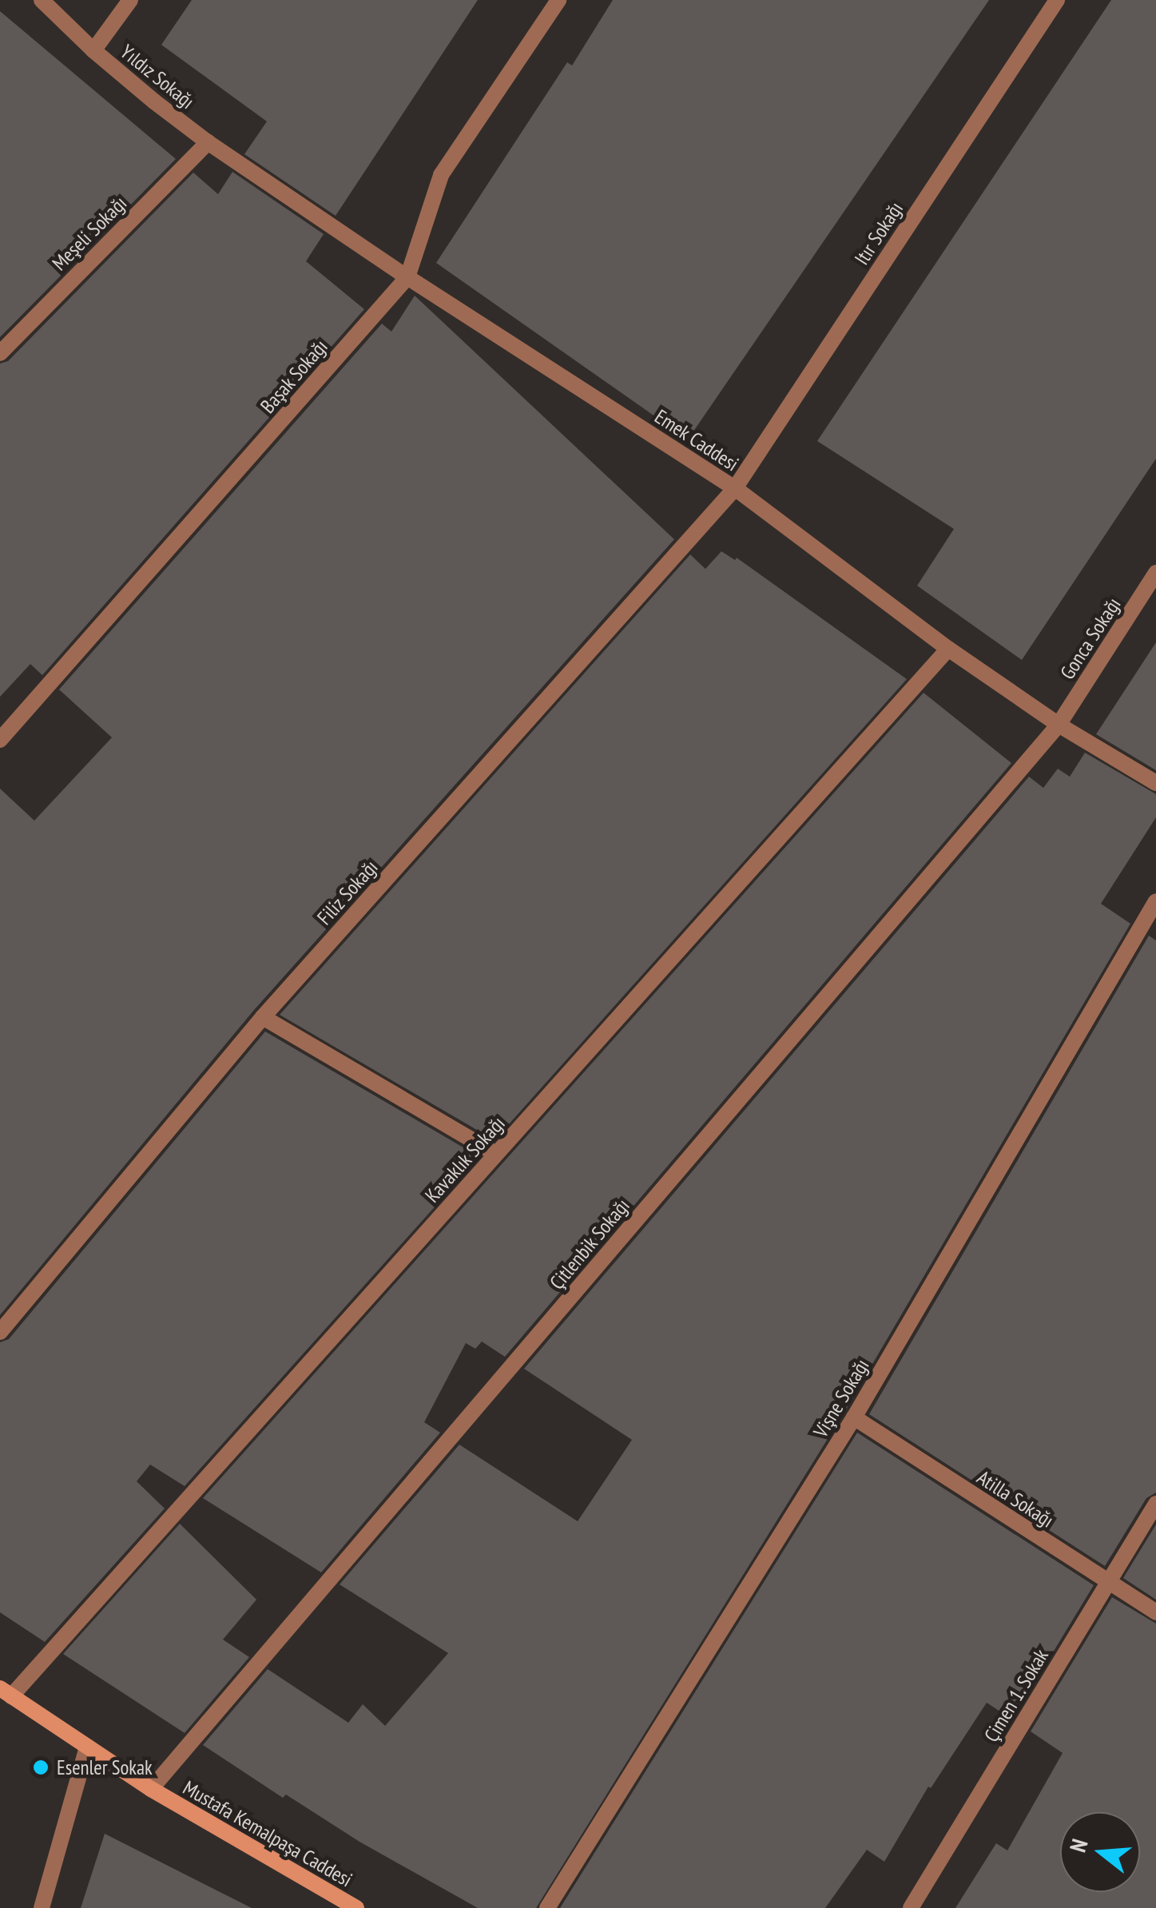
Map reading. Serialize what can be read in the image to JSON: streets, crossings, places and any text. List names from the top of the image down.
{
  "streets": {
    "street": [
      "Yıldız Sokağı",
      "Meşeli Sokağı",
      "Itır Sokağı",
      "Başak Sokağı",
      "Emek Caddesi",
      "Gonca Sokağı",
      "Filiz Sokağı",
      "Kavaklık Sokağı",
      "Çitlenbik Sokağı",
      "Vişne Sokağı",
      "Atilla Sokağı",
      "Çimen 1. Sokak",
      "Mustafa Kemalpaşa Caddesi"
    ]
  },
  "crossings": [
    ["Yıldız Sokağı", "Meşeli Sokağı"],
    ["Yıldız Sokağı", "Emek Caddesi"],
    ["Meşeli Sokağı", "Emek Caddesi"],
    ["Itır Sokağı", "Emek Caddesi"],
    ["Itır Sokağı", "Filiz Sokağı"],
    ["Başak Sokağı", "Emek Caddesi"],
    ["Emek Caddesi", "Gonca Sokağı"],
    ["Emek Caddesi", "Filiz Sokağı"],
    ["Emek Caddesi", "Kavaklık Sokağı"],
    ["Emek Caddesi", "Çitlenbik Sokağı"],
    ["Gonca Sokağı", "Çitlenbik Sokağı"],
    ["Kavaklık Sokağı", "Mustafa Kemalpaşa Caddesi"],
    ["Çitlenbik Sokağı", "Mustafa Kemalpaşa Caddesi"],
    ["Vişne Sokağı", "Atilla Sokağı"],
    ["Atilla Sokağı", "Çimen 1. Sokak"]
  ],
  "places": ["Esenler Sokak"],
  "north": "left"
}
